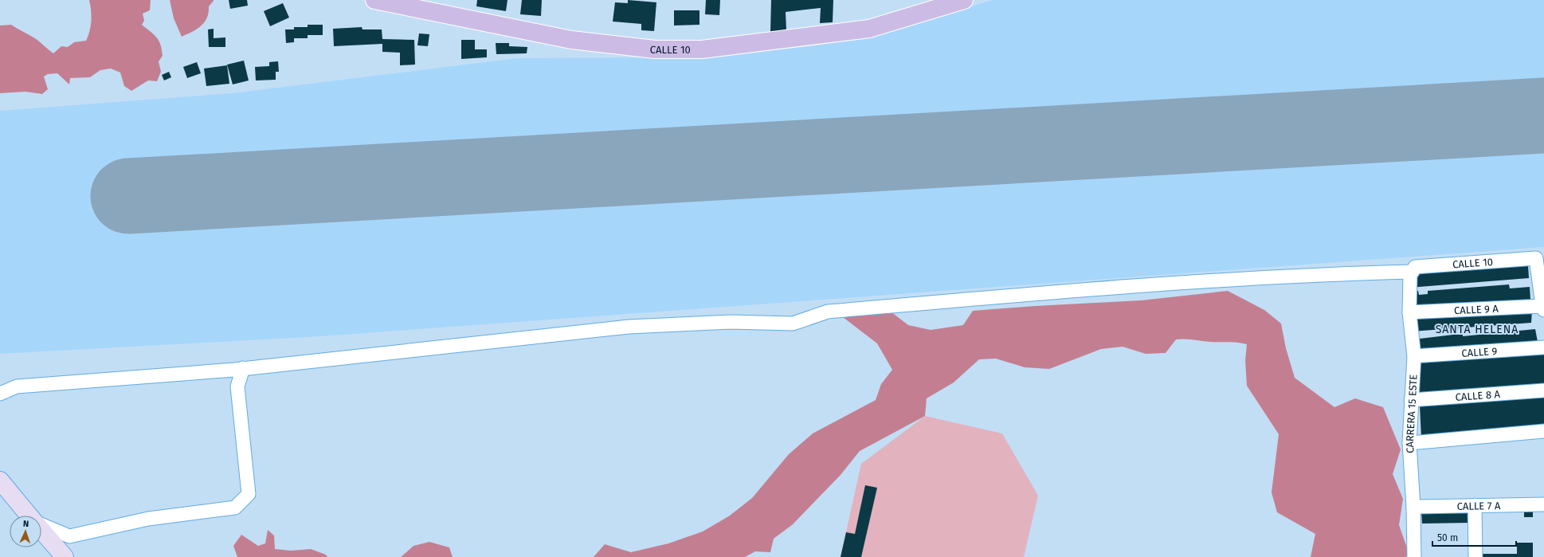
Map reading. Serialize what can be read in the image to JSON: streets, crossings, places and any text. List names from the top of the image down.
{
  "streets": {
    "main road": ["CALLE 10"],
    "street": [
      "CALLE 9 A",
      "CALLE 9",
      "CALLE 8 A",
      "CARRERA 15 ESTE",
      "CALLE 7 A"
    ]
  },
  "crossings": [
    ["CALLE 10", "CALLE 9 A"],
    ["CALLE 10", "CARRERA 15 ESTE"],
    ["CALLE 9 A", "CARRERA 15 ESTE"],
    ["CALLE 9", "CARRERA 15 ESTE"],
    ["CALLE 8 A", "CARRERA 15 ESTE"],
    ["CARRERA 15 ESTE", "CALLE 7 A"]
  ],
  "districts": ["SANTA HELENA"],
  "scale_bar": "50 m",
  "north": "top"
}
